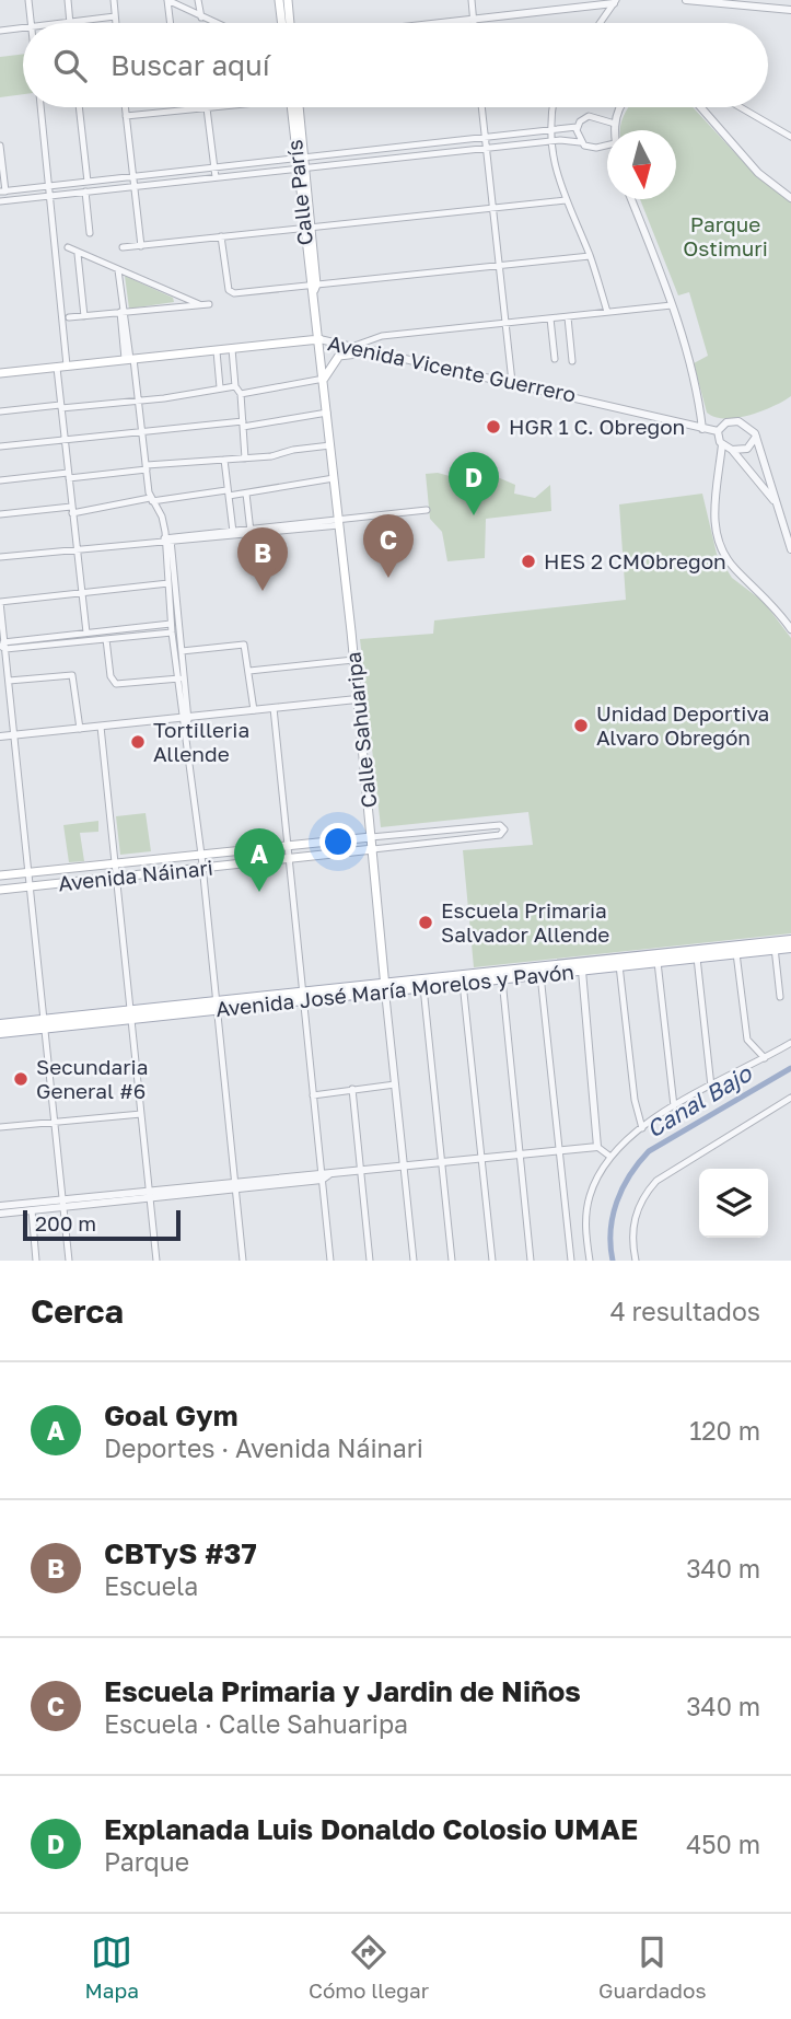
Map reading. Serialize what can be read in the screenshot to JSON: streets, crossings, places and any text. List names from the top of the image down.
{
  "streets": {
    "main road": [
      "Calle París",
      "Avenida Vicente Guerrero",
      "Calle Sahuaripa",
      "Avenida Náinari",
      "Avenida José María Morelos y Pavón"
    ]
  },
  "crossings": [
    ["Calle París", "Avenida Vicente Guerrero"],
    ["Calle París", "Calle Sahuaripa"],
    ["Avenida Vicente Guerrero", "Calle Sahuaripa"],
    ["Calle Sahuaripa", "Avenida Náinari"],
    ["Calle Sahuaripa", "Avenida José María Morelos y Pavón"]
  ],
  "water": ["Canal Bajo"],
  "parks": ["Parque Ostimuri"],
  "places": [
    "HGR 1 C. Obregon",
    "HES 2 CMObregon",
    "Unidad Deportiva Alvaro Obregón",
    "Tortilleria Allende",
    "Escuela Primaria Salvador Allende",
    "Secundaria General #6"
  ],
  "scale_bar": "200 m",
  "north": "bottom",
  "page": {
    "search": "Buscar aquí",
    "pins": [
      "D",
      "C",
      "B",
      "A"
    ],
    "scale": "200 m",
    "heading": ["Cerca", "4 resultados"],
    "list": [
      {
        "mark": "A",
        "name": "Goal Gym",
        "note": "Deportes · Avenida Náinari",
        "value": "120 m"
      },
      {
        "mark": "B",
        "name": "CBTyS #37",
        "note": "Escuela",
        "value": "340 m"
      },
      {
        "mark": "C",
        "name": "Escuela Primaria y Jardin de Niños",
        "note": "Escuela · Calle Sahuaripa",
        "value": "340 m"
      },
      {
        "mark": "D",
        "name": "Explanada Luis Donaldo Colosio UMAE",
        "note": "Parque",
        "value": "450 m"
      }
    ],
    "nav": ["Mapa", "Cómo llegar", "Guardados"]
  }
}
